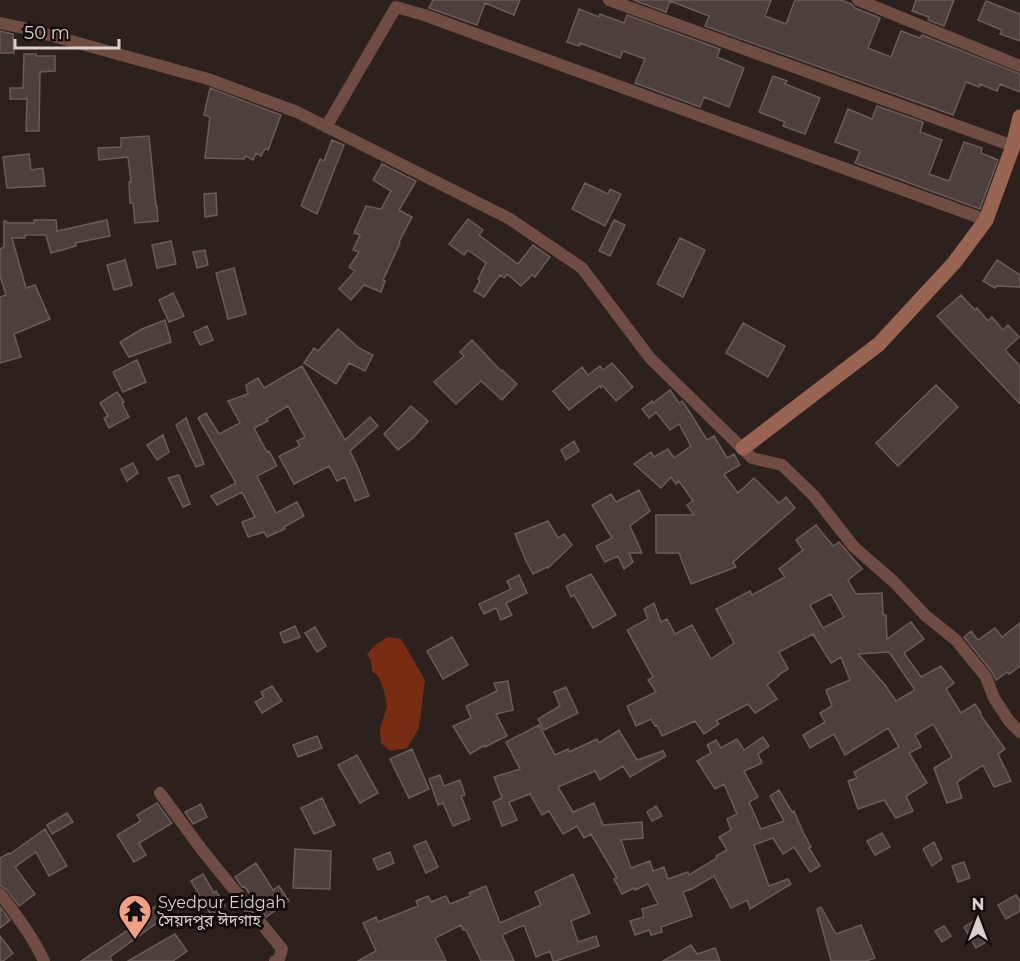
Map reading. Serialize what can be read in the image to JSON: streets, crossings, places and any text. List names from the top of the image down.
{
  "places": {
    "temple": ["Syedpur Eidgah সৈয়দপুর ঈদগাহ"]
  },
  "scale_bar": "50 m",
  "north": "top"
}
